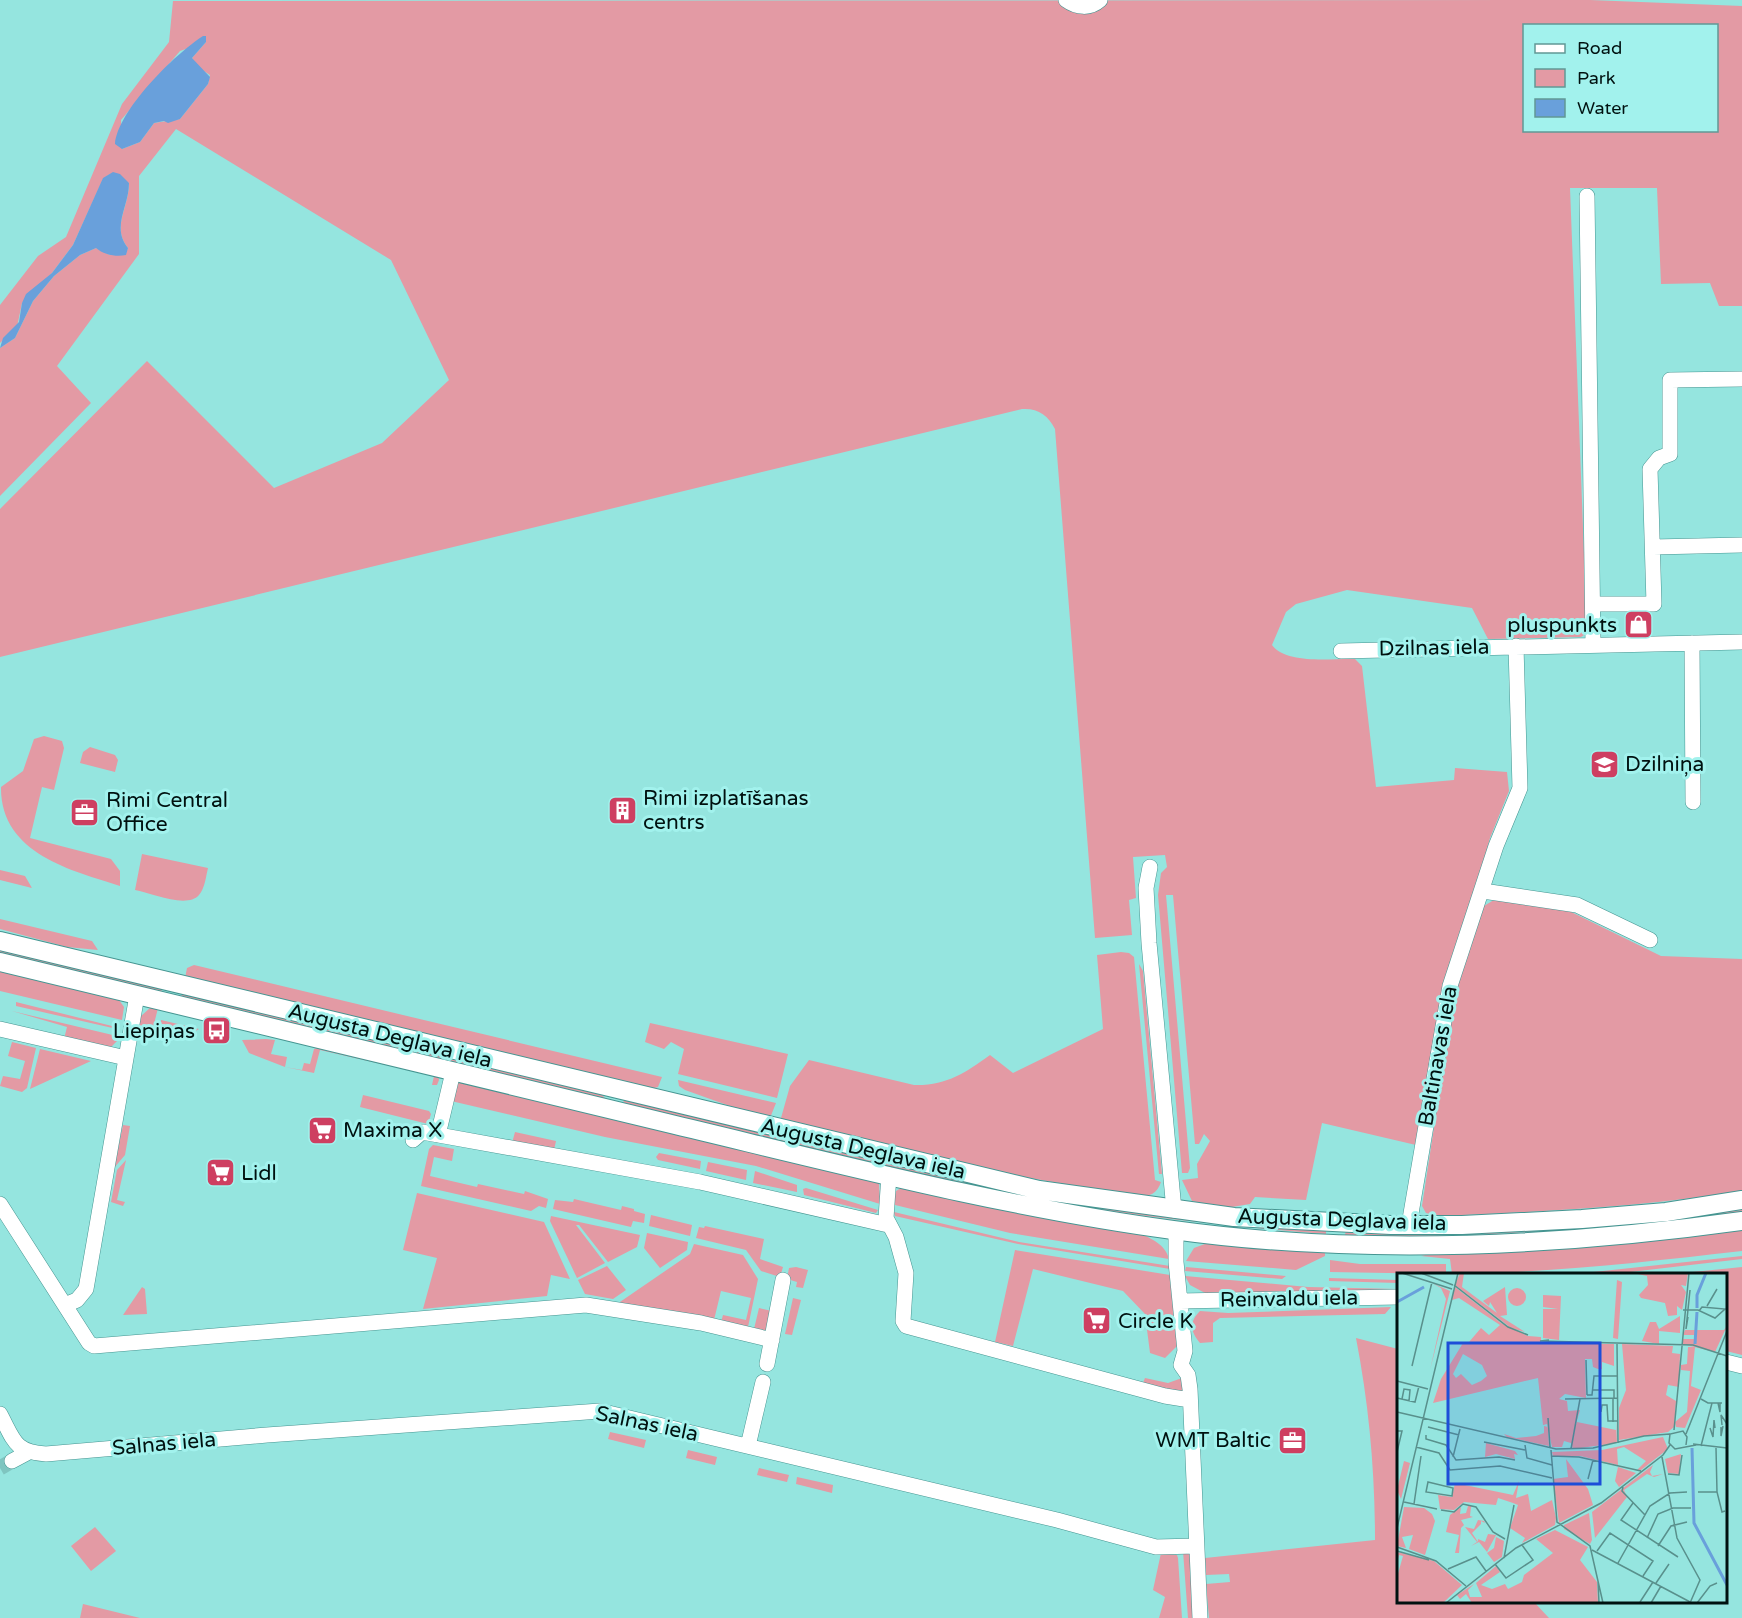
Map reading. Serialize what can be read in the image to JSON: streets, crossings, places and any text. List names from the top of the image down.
{
  "streets": {
    "main road": ["Augusta Deglava iela"],
    "street": [
      "Dzilnas iela",
      "Baltinavas iela",
      "Reinvaldu iela",
      "Salnas iela"
    ]
  },
  "crossings": [
    ["Dzilnas iela", "Baltinavas iela"],
    ["Augusta Deglava iela", "Baltinavas iela"]
  ],
  "places": {
    "shop": ["pluspunkts"],
    "school or university": ["Dzilniņa"],
    "building": ["Rimi izplatīšanas centrs"],
    "office": ["Rimi Central Office", "WMT Baltic"],
    "bus stop": ["Liepiņas"],
    "supermarket": ["Maxima X", "Lidl", "Circle K"]
  },
  "legend": ["Road", "Park", "Water"]
}
